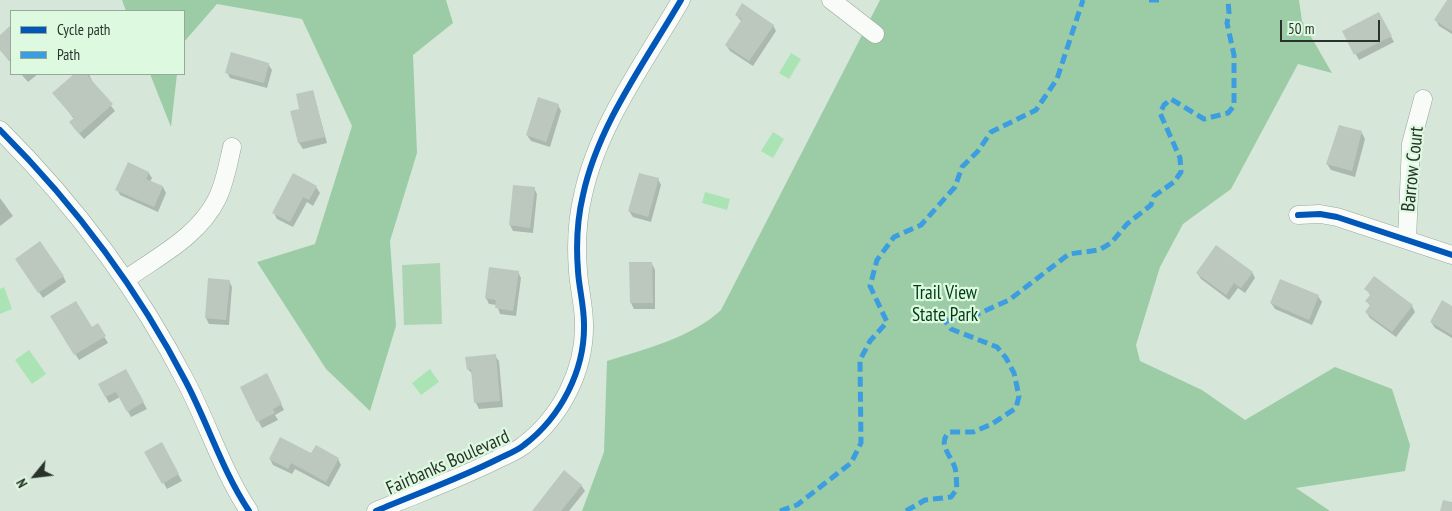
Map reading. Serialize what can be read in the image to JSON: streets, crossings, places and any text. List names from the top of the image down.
{
  "streets": {
    "street": ["Barrow Court", "Fairbanks Boulevard"]
  },
  "parks": ["Trail View State Park"],
  "legend": ["Cycle path", "Path"],
  "scale_bar": "50 m",
  "north": "bottom left"
}
